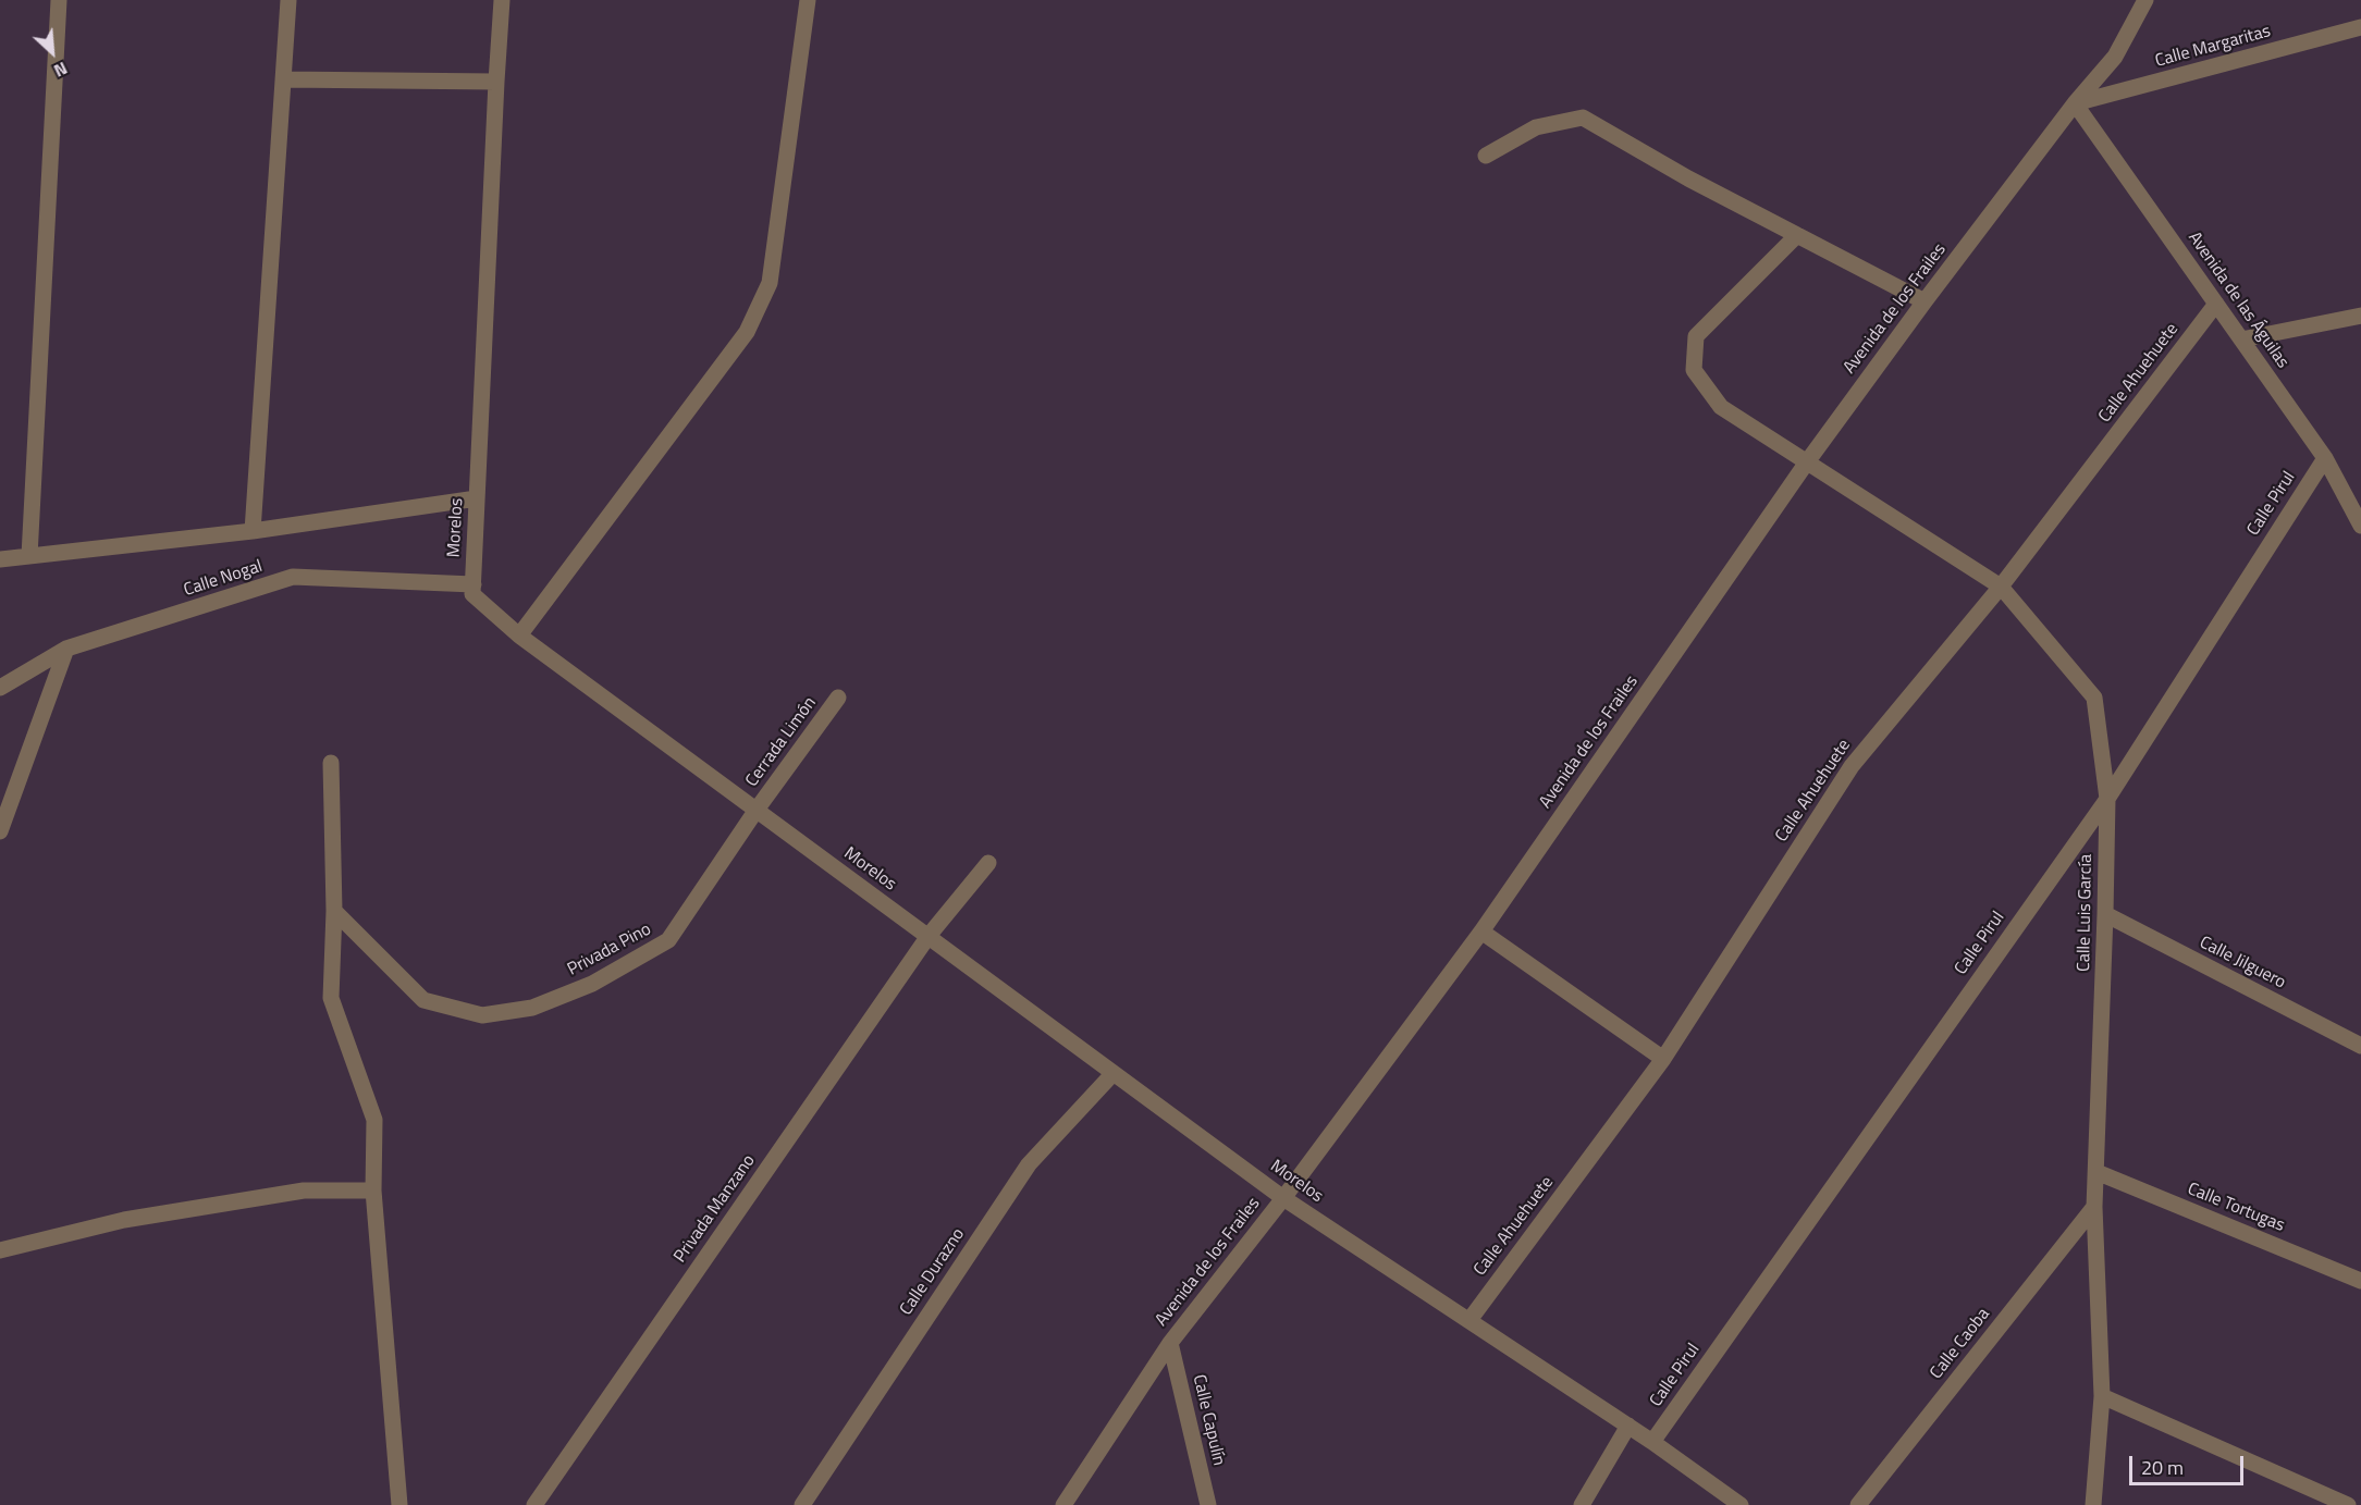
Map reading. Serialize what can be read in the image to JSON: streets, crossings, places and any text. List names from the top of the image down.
{
  "streets": {
    "street": [
      "Calle Margaritas",
      "Avenida de las Águilas",
      "Avenida de los Frailes",
      "Calle Ahuehuete",
      "Calle Pirul",
      "Morelos",
      "Calle Nogal",
      "Cerrada Limón",
      "Calle Luis García",
      "Privada Pino",
      "Calle Jilguero",
      "Calle Tortugas",
      "Privada Manzano",
      "Calle Durazno",
      "Calle Caoba",
      "Calle Capulín"
    ]
  },
  "crossings": [
    ["Calle Margaritas", "Avenida de las Águilas"],
    ["Calle Margaritas", "Avenida de los Frailes"],
    ["Avenida de las Águilas", "Avenida de los Frailes"],
    ["Avenida de las Águilas", "Calle Ahuehuete"],
    ["Avenida de las Águilas", "Calle Pirul"],
    ["Avenida de los Frailes", "Morelos"],
    ["Avenida de los Frailes", "Calle Luis García"],
    ["Avenida de los Frailes", "Calle Capulín"],
    ["Calle Ahuehuete", "Morelos"],
    ["Calle Ahuehuete", "Calle Luis García"],
    ["Calle Pirul", "Morelos"],
    ["Calle Pirul", "Calle Luis García"],
    ["Morelos", "Calle Nogal"],
    ["Morelos", "Cerrada Limón"],
    ["Morelos", "Privada Pino"],
    ["Morelos", "Privada Manzano"],
    ["Morelos", "Calle Durazno"],
    ["Cerrada Limón", "Privada Pino"],
    ["Calle Luis García", "Calle Jilguero"],
    ["Calle Luis García", "Calle Tortugas"],
    ["Calle Luis García", "Calle Caoba"]
  ],
  "scale_bar": "20 m",
  "north": "bottom right"
}
